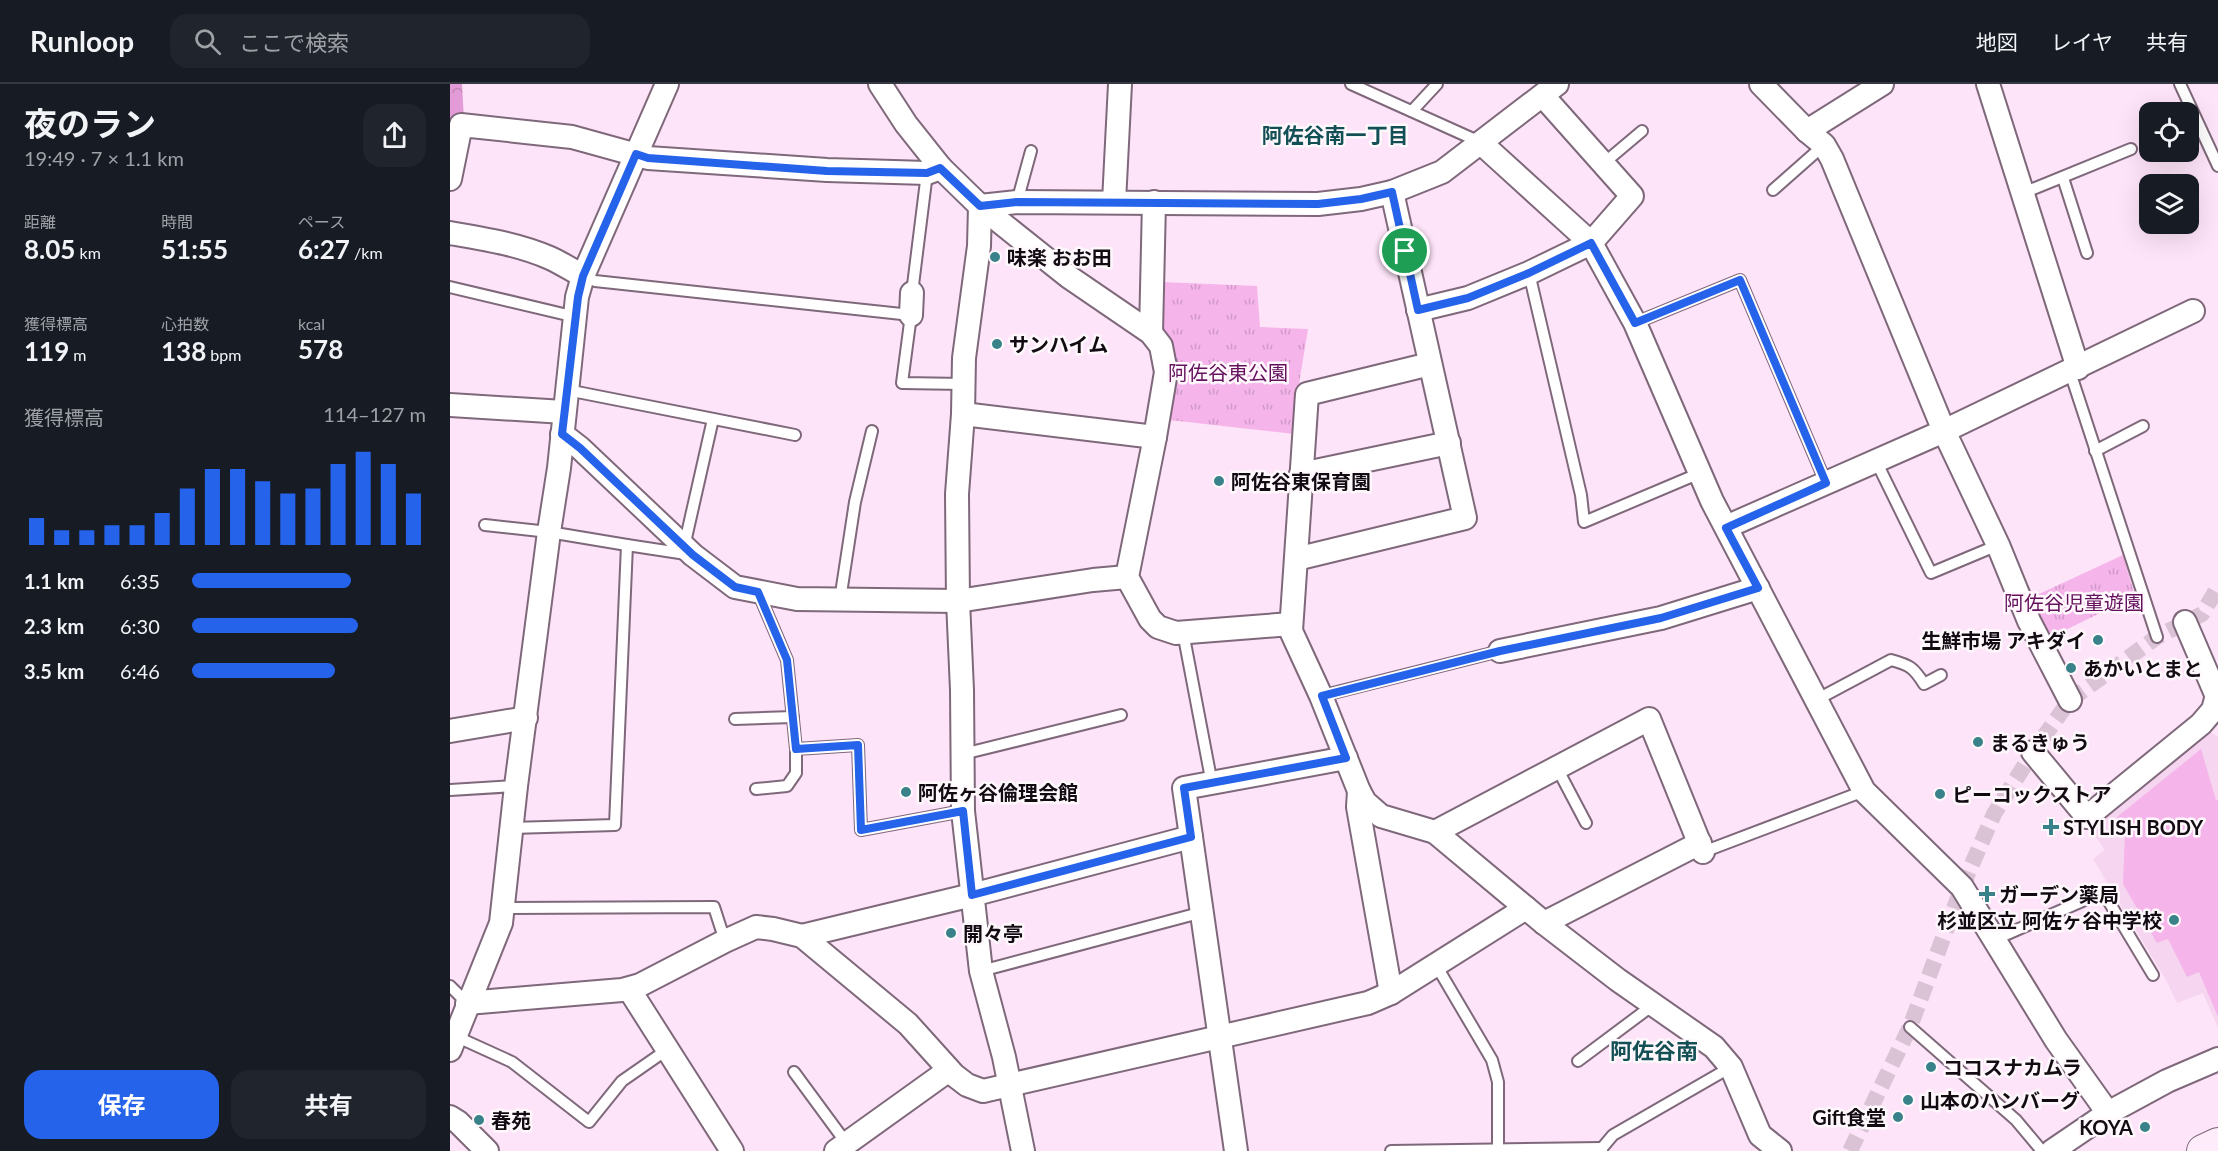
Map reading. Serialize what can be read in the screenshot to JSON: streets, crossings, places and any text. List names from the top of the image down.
{
  "districts": ["阿佐谷南一丁目", "阿佐谷南"],
  "parks": ["阿佐谷東公園", "阿佐谷児童遊園"],
  "places": {
    "other": [
      "味楽 おお田",
      "サンハイム",
      "阿佐谷東保育園",
      "生鮮市場 アキダイ",
      "あかいとまと",
      "まるきゅう",
      "阿佐ヶ谷倫理会館",
      "ピーコックストア",
      "杉並区立 阿佐ヶ谷中学校",
      "開々亭",
      "ココスナカムラ",
      "山本のハンバーグ",
      "Gift食堂",
      "春苑",
      "KOYA"
    ],
    "health": ["STYLISH BODY", "ガーデン薬局"]
  },
  "page": {
    "header": "Runloop",
    "search": "ここで検索",
    "nav": ["地図", "レイヤ", "共有"],
    "heading": ["夜のラン", "19:49 · 7 × 1.1 km"],
    "stats": [
      ["距離", "8.05 km"],
      ["時間", "51:55"],
      ["ペース", "6:27 /km"],
      ["獲得標高", "119 m"],
      ["心拍数", "138 bpm"],
      ["kcal", "578"]
    ],
    "chart": ["獲得標高", "114–127 m"],
    "list": [
      {
        "name": "1.1 km",
        "note": "6:35"
      },
      {
        "name": "2.3 km",
        "note": "6:30"
      },
      {
        "name": "3.5 km",
        "note": "6:46"
      }
    ],
    "buttons": ["保存", "共有"]
  }
}
